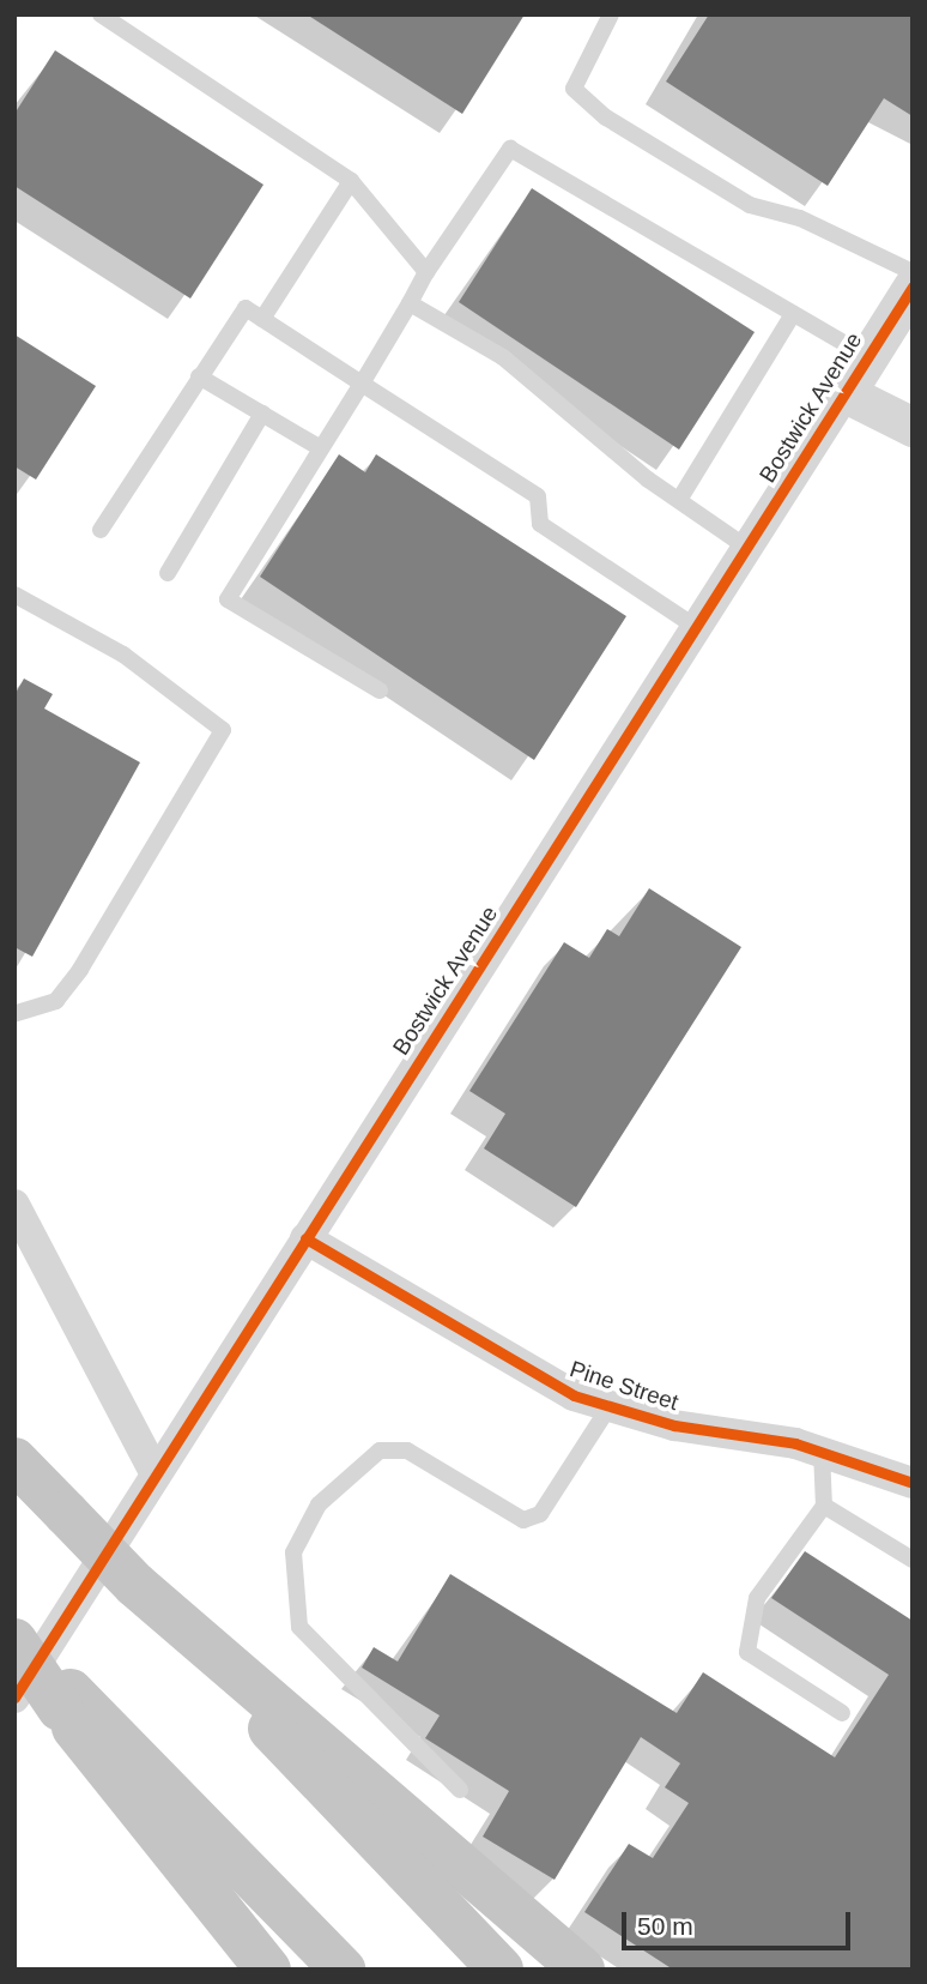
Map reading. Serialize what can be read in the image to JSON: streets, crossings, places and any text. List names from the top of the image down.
{
  "streets": {
    "street": ["Bostwick Avenue", "Pine Street"]
  },
  "crossings": [
    ["Bostwick Avenue", "Pine Street"]
  ],
  "scale_bar": "50 m"
}
